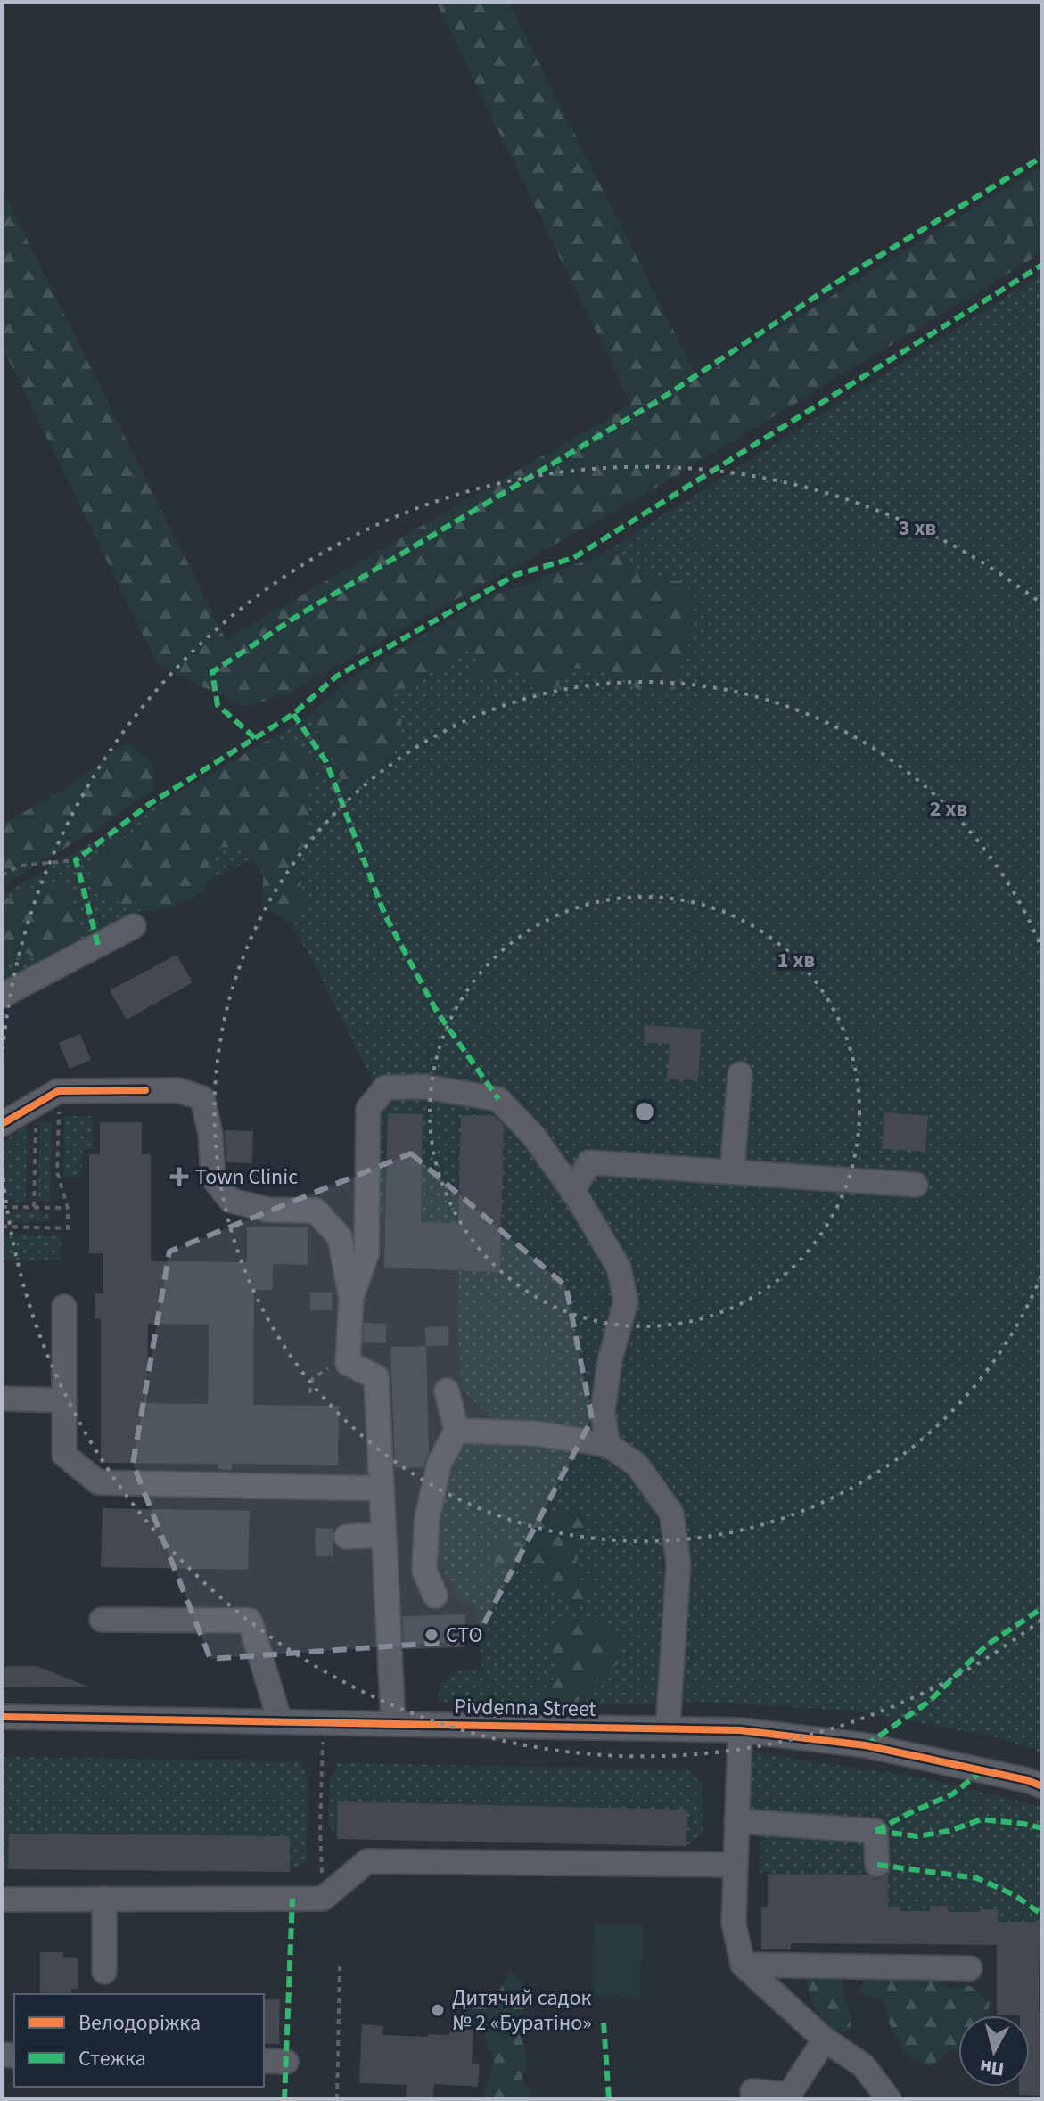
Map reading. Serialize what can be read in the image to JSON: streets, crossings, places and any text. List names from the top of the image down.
{
  "streets": {
    "street": ["Pivdenna Street"]
  },
  "places": {
    "health": ["Town Clinic"],
    "other": ["СТО", "Дитячий садок № 2 «Буратіно»"]
  },
  "legend": ["Велодоріжка", "Стежка"],
  "north": "bottom",
  "rings": ["3 хв", "2 хв", "1 хв"]
}
